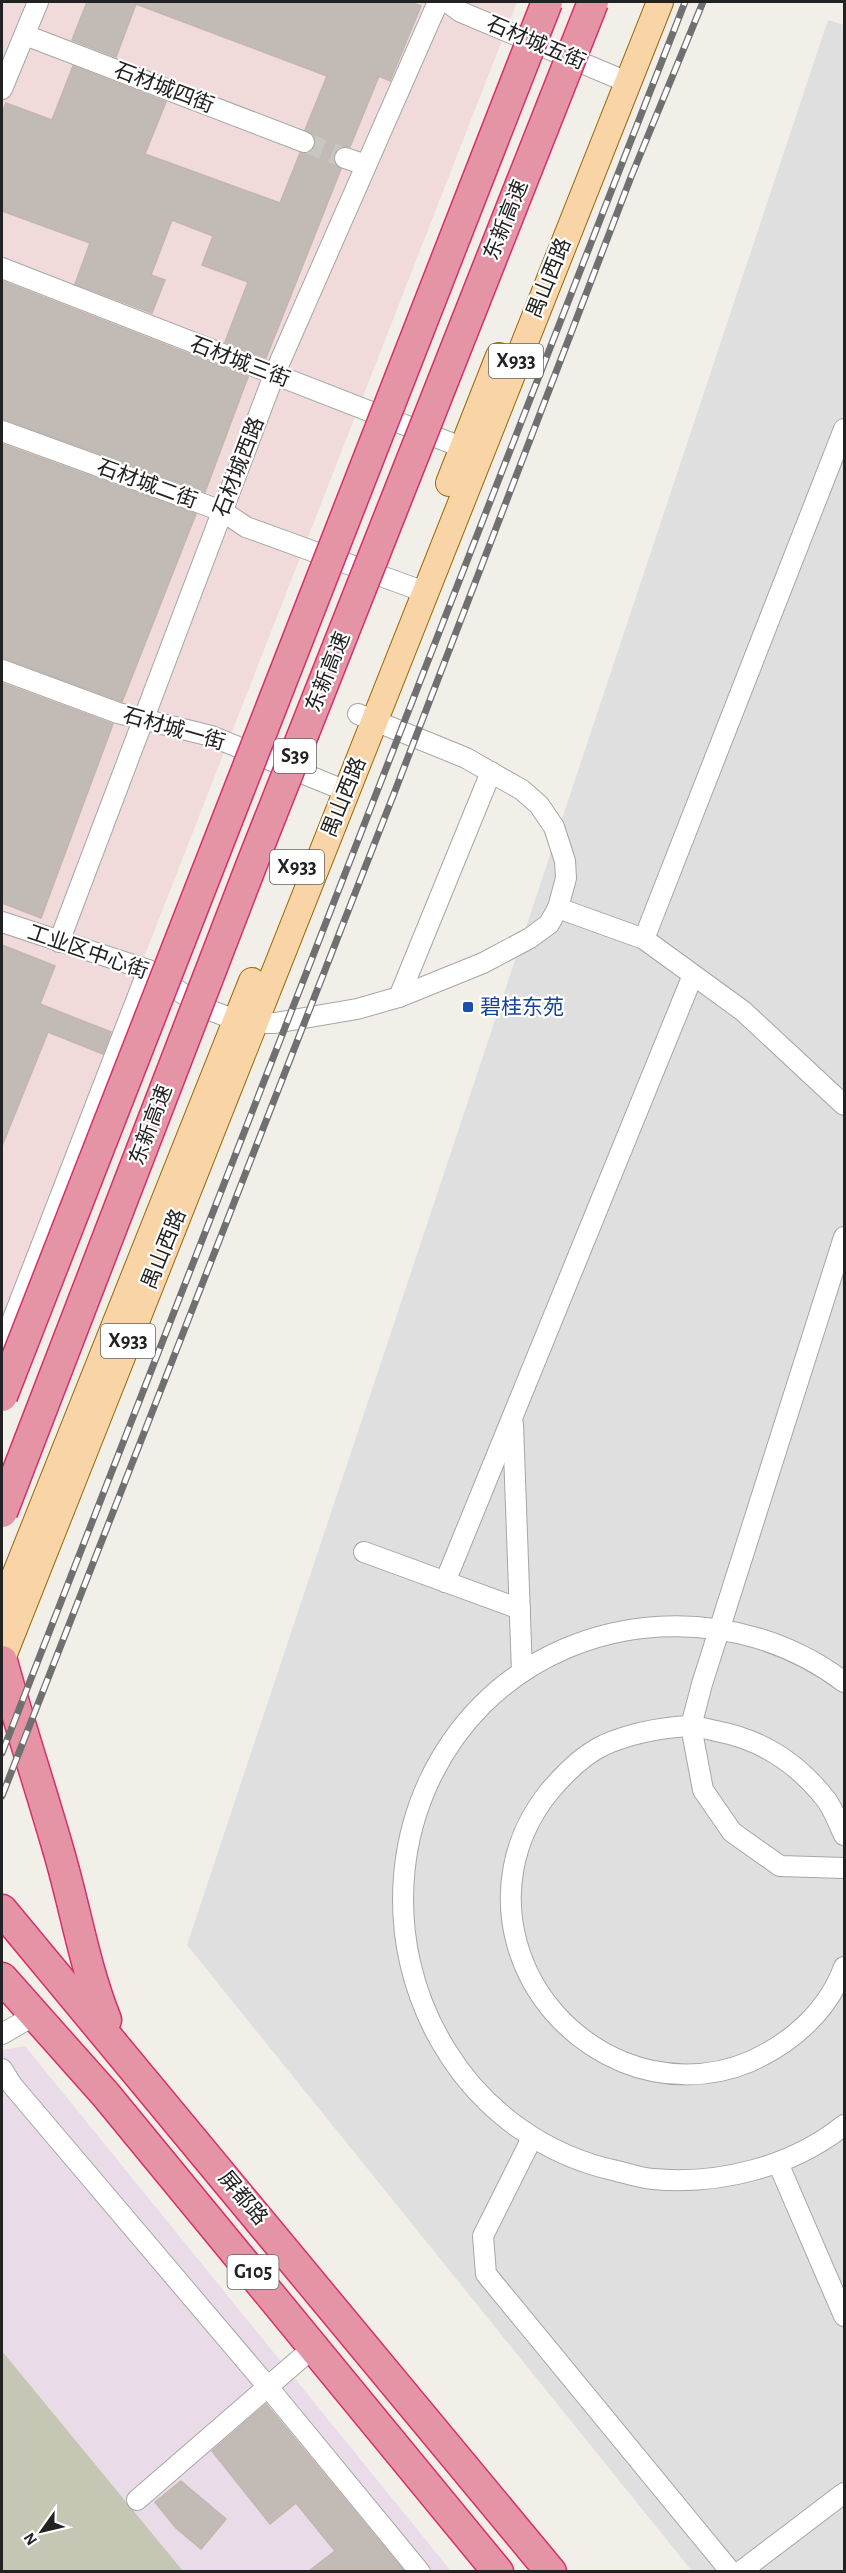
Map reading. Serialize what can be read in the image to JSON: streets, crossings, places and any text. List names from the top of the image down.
{
  "streets": {
    "highway": [
      "东新高速",
      "S39",
      "屏都路",
      "G105"
    ],
    "main road": ["禺山西路", "X933"],
    "street": [
      "石材城五街",
      "石材城四街",
      "石材城三街",
      "石材城西路",
      "石材城二街",
      "石材城一街",
      "工业区中心街"
    ]
  },
  "crossings": [
    ["石材城五街", "禺山西路"],
    ["禺山西路", "石材城三街"],
    ["禺山西路", "石材城二街"],
    ["禺山西路", "石材城一街"],
    ["禺山西路", "工业区中心街"],
    ["石材城三街", "石材城西路"],
    ["石材城西路", "石材城二街"],
    ["石材城西路", "石材城一街"],
    ["石材城西路", "工业区中心街"]
  ],
  "places": {
    "transit": ["碧桂东苑"]
  },
  "north": "bottom left"
}
